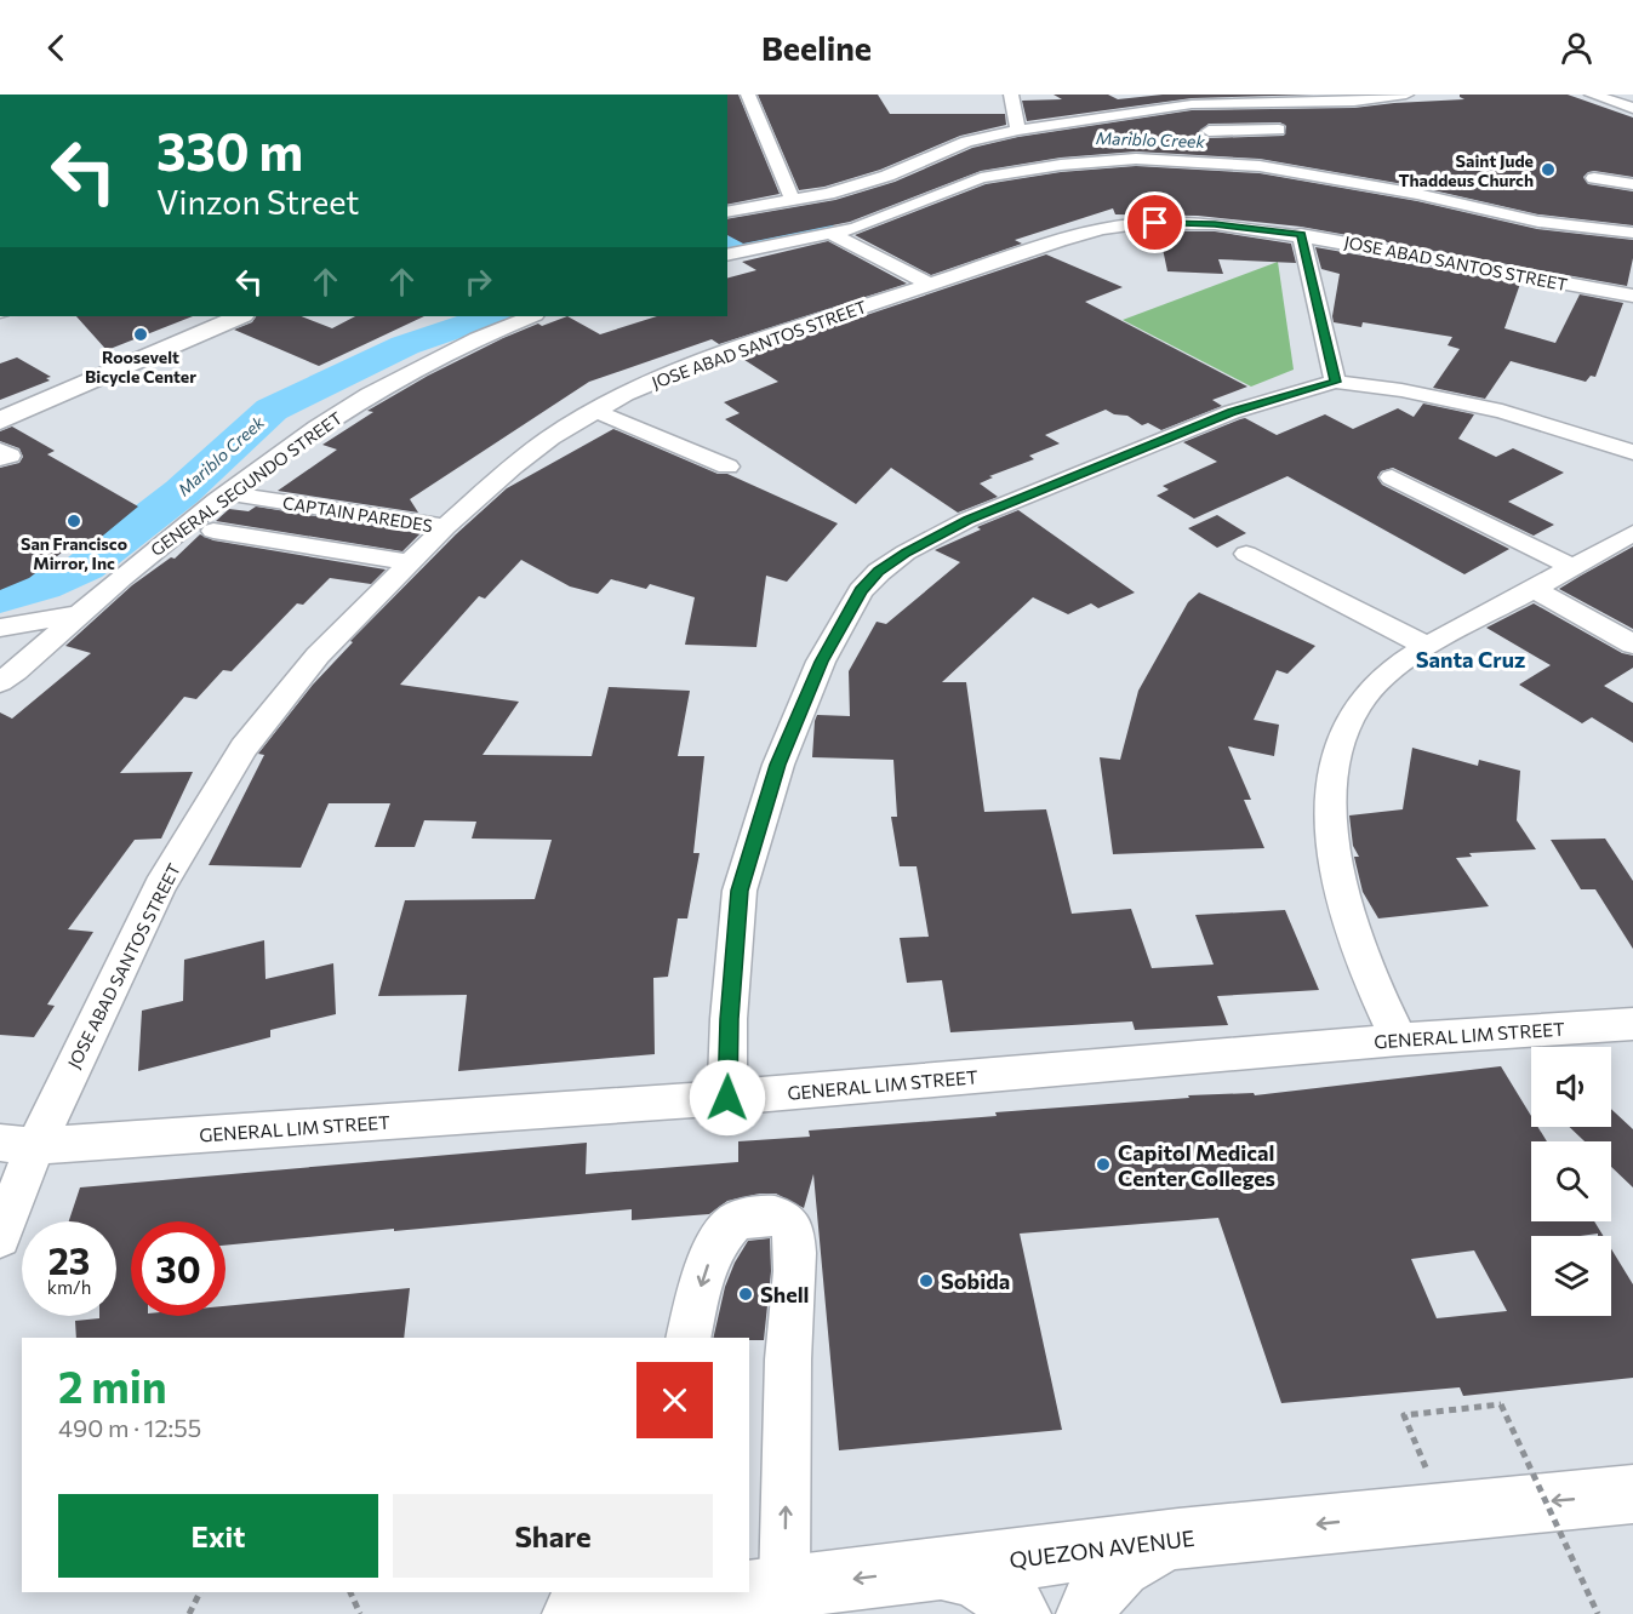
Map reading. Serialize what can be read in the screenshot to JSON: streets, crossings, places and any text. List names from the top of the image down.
{
  "streets": {
    "main road": ["QUEZON AVENUE"],
    "street": [
      "JOSE ABAD SANTOS STREET",
      "GENERAL SEGUNDO STREET",
      "CAPTAIN PAREDES",
      "GENERAL LIM STREET"
    ]
  },
  "crossings": [
    ["JOSE ABAD SANTOS STREET", "CAPTAIN PAREDES"],
    ["JOSE ABAD SANTOS STREET", "GENERAL LIM STREET"],
    ["GENERAL SEGUNDO STREET", "CAPTAIN PAREDES"]
  ],
  "one_way": ["QUEZON AVENUE"],
  "districts": ["Santa Cruz"],
  "water": ["Mariblo Creek"],
  "places": [
    "Saint Jude Thaddeus Church",
    "Roosevelt Bicycle Center",
    "San Francisco Mirror, Inc",
    "Capitol Medical Center Colleges",
    "Sobida",
    "Shell"
  ],
  "page": {
    "header": "Beeline",
    "turn": ["330 m", "Vinzon Street"],
    "speed": "23 km/h",
    "limit": "30",
    "heading": ["2 min", "490 m · 12:55"],
    "buttons": ["Exit", "Share"]
  }
}
